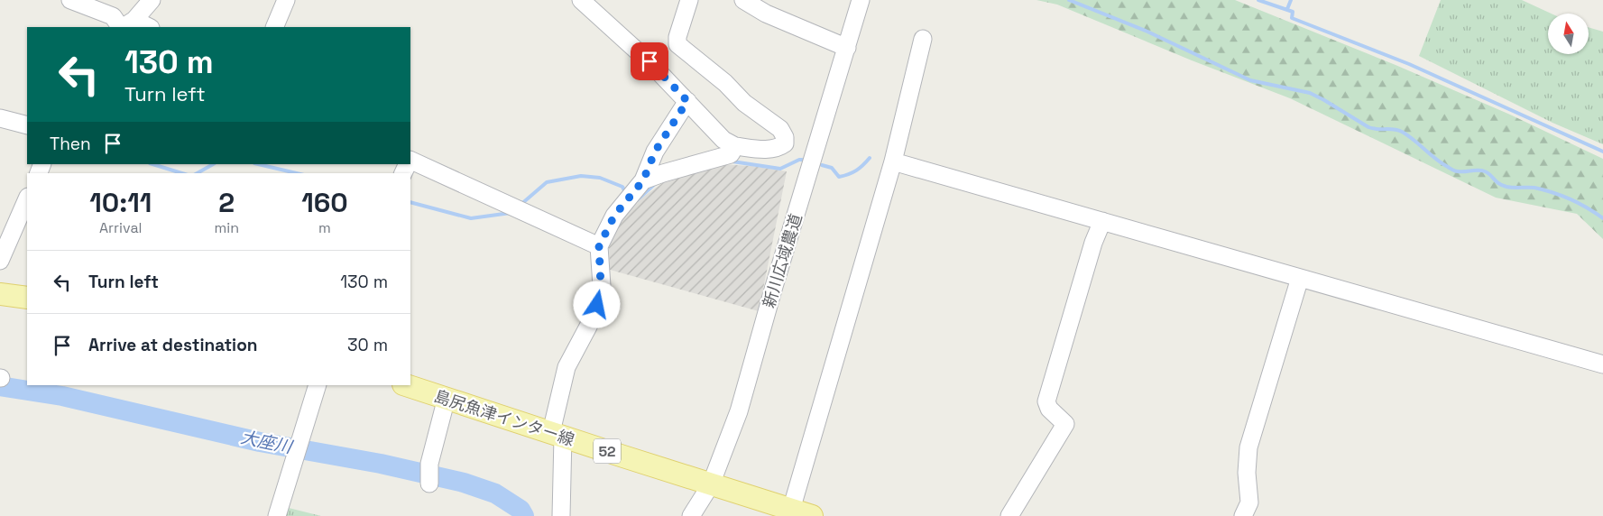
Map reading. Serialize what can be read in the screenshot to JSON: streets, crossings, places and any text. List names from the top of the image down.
{
  "streets": {
    "main road": ["島尻魚津インター線", "52"],
    "street": ["新川広域農道"]
  },
  "crossings": [
    ["新川広域農道", "島尻魚津インター線"]
  ],
  "water": ["大座川"],
  "north": "top",
  "page": {
    "turn": ["130 m", "Turn left"],
    "then": "Then",
    "eta": [
      "10:11",
      "Arrival",
      "2",
      "min",
      "160",
      "m"
    ],
    "list": [
      {
        "name": "Turn left",
        "value": "130 m"
      },
      {
        "name": "Arrive at destination",
        "value": "30 m"
      }
    ]
  }
}
